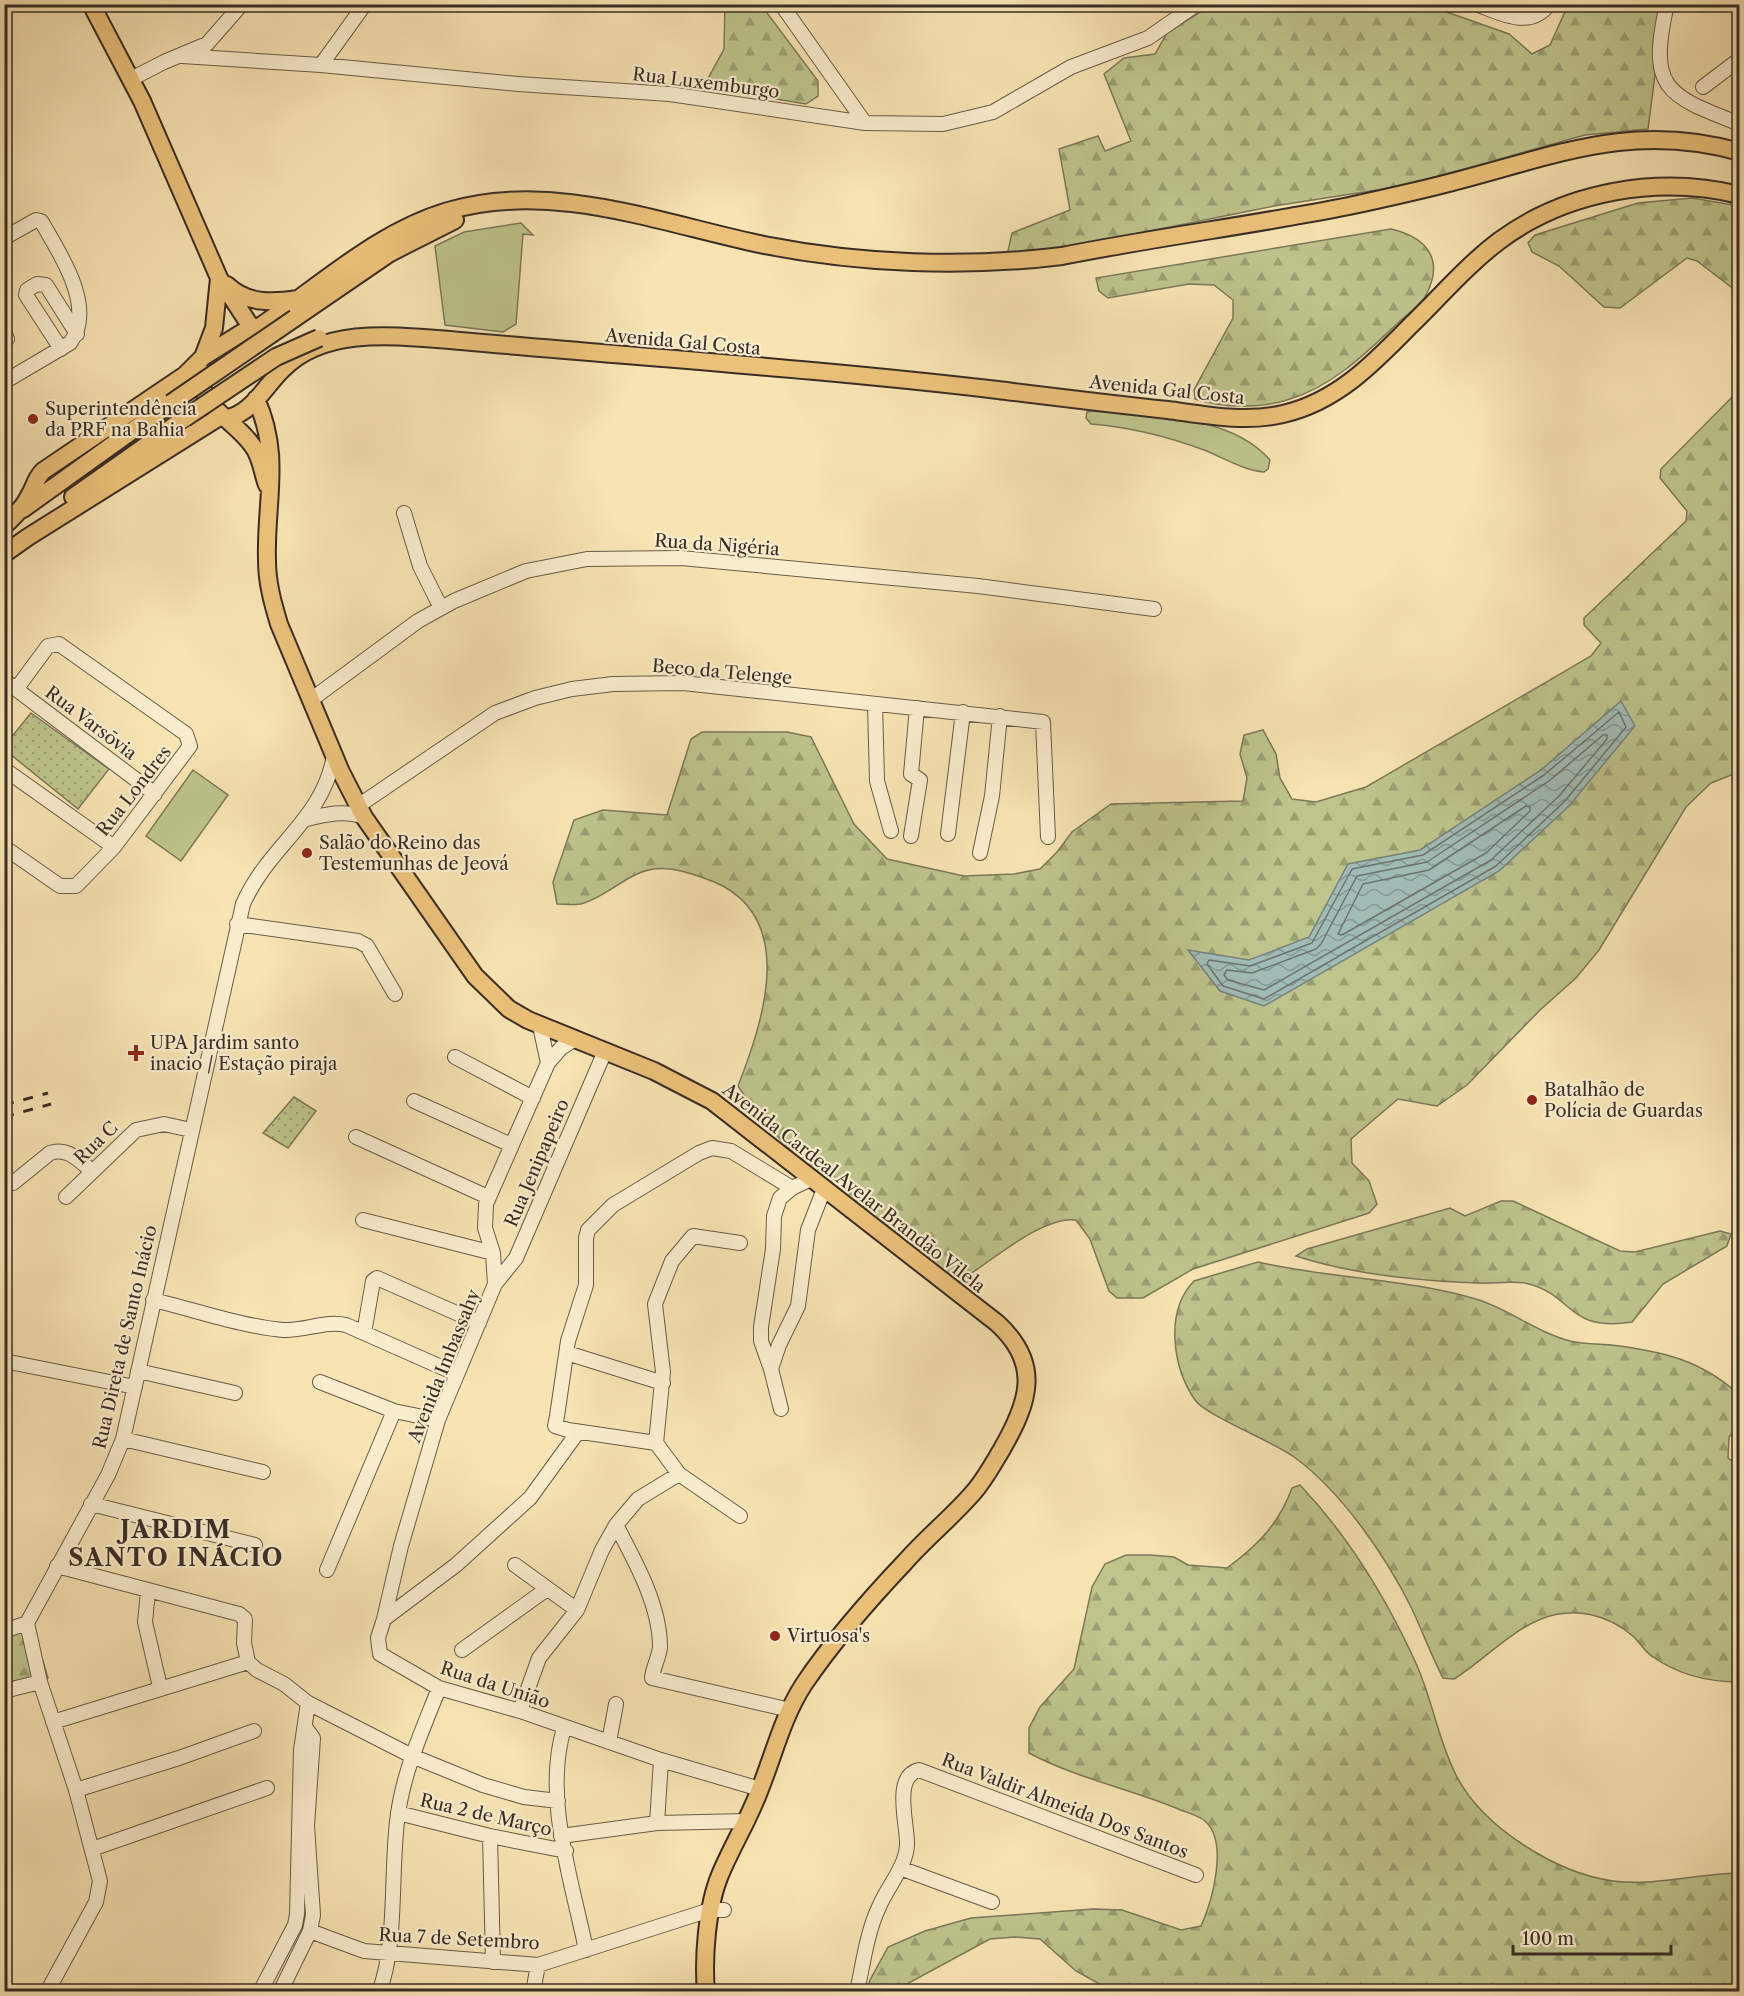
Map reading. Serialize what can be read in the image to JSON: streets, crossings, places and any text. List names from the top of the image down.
{
  "streets": {
    "main road": ["Avenida Gal Costa", "Avenida Cardeal Avelar Brandão Vilela"],
    "street": [
      "Rua Luxemburgo",
      "Rua da Nigéria",
      "Beco da Telenge",
      "Rua Varsōvia",
      "Rua Londres",
      "Rua C",
      "Rua Jenipapeiro",
      "Rua Direta de Santo Inácio",
      "Avenida Imbassahy",
      "Rua da União",
      "Rua Valdir Almeida Dos Santos",
      "Rua 2 de Março",
      "Rua 7 de Setembro"
    ]
  },
  "crossings": [
    ["Avenida Gal Costa", "Avenida Cardeal Avelar Brandão Vilela"],
    ["Rua da Nigéria", "Avenida Cardeal Avelar Brandão Vilela"],
    ["Beco da Telenge", "Avenida Cardeal Avelar Brandão Vilela"],
    ["Rua Varsōvia", "Rua Londres"],
    ["Rua C", "Rua Direta de Santo Inácio"],
    ["Rua Jenipapeiro", "Avenida Cardeal Avelar Brandão Vilela"],
    ["Rua Jenipapeiro", "Avenida Imbassahy"],
    ["Avenida Cardeal Avelar Brandão Vilela", "Rua Direta de Santo Inácio"],
    ["Avenida Cardeal Avelar Brandão Vilela", "Avenida Imbassahy"],
    ["Avenida Cardeal Avelar Brandão Vilela", "Rua da União"],
    ["Avenida Cardeal Avelar Brandão Vilela", "Rua 2 de Março"],
    ["Avenida Cardeal Avelar Brandão Vilela", "Rua 7 de Setembro"],
    ["Avenida Imbassahy", "Rua da União"]
  ],
  "districts": ["JARDIM SANTO INÁCIO"],
  "places": {
    "other": [
      "Superintendência da PRF na Bahia",
      "Salão do Reino das Testemunhas de Jeová",
      "Batalhão de Polícia de Guardas",
      "Virtuosa's"
    ],
    "health": ["UPA Jardim santo inacio / Estação piraja"]
  },
  "scale_bar": "100 m"
}
